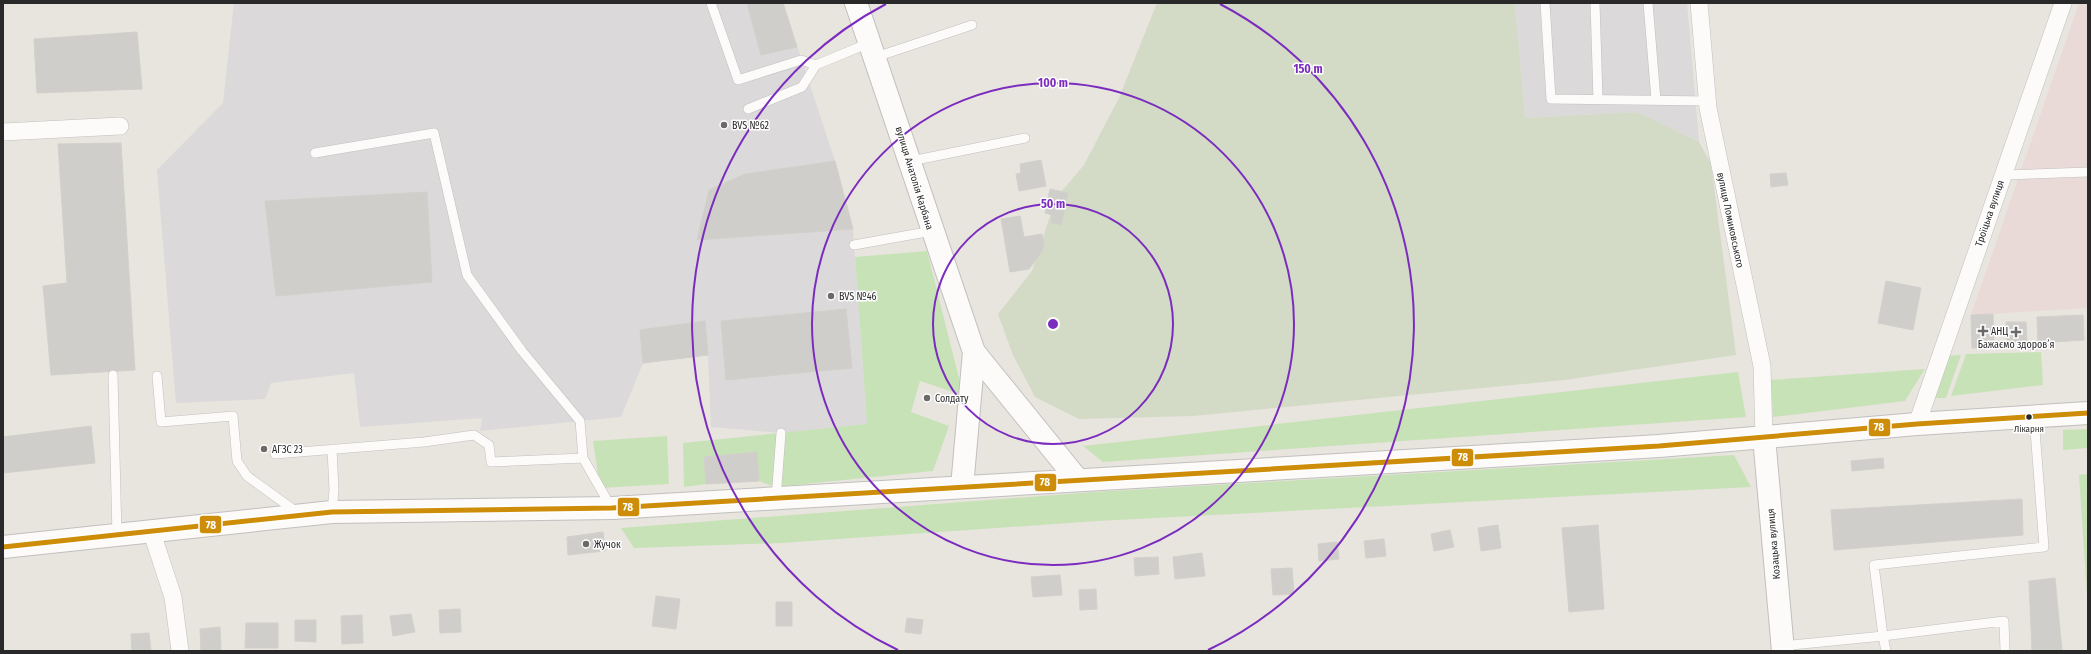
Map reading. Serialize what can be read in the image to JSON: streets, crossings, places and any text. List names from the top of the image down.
{
  "streets": {
    "street": [
      "вулиця Анатолія Карбана",
      "Троїцька вулиця",
      "вулиця Ломиковського",
      "Козацька вулиця"
    ]
  },
  "crossings": [
    ["вулиця Ломиковського", "Козацька вулиця"]
  ],
  "places": {
    "other": [
      "BVS №62",
      "BVS №46",
      "Солдату",
      "Лікарня",
      "АГЗС 23",
      "Жучок"
    ],
    "health": ["АНЦ", "Бажаємо здоровʼя"]
  },
  "lines": ["transit line 78"],
  "rings": ["150 m", "100 m", "50 m"]
}
